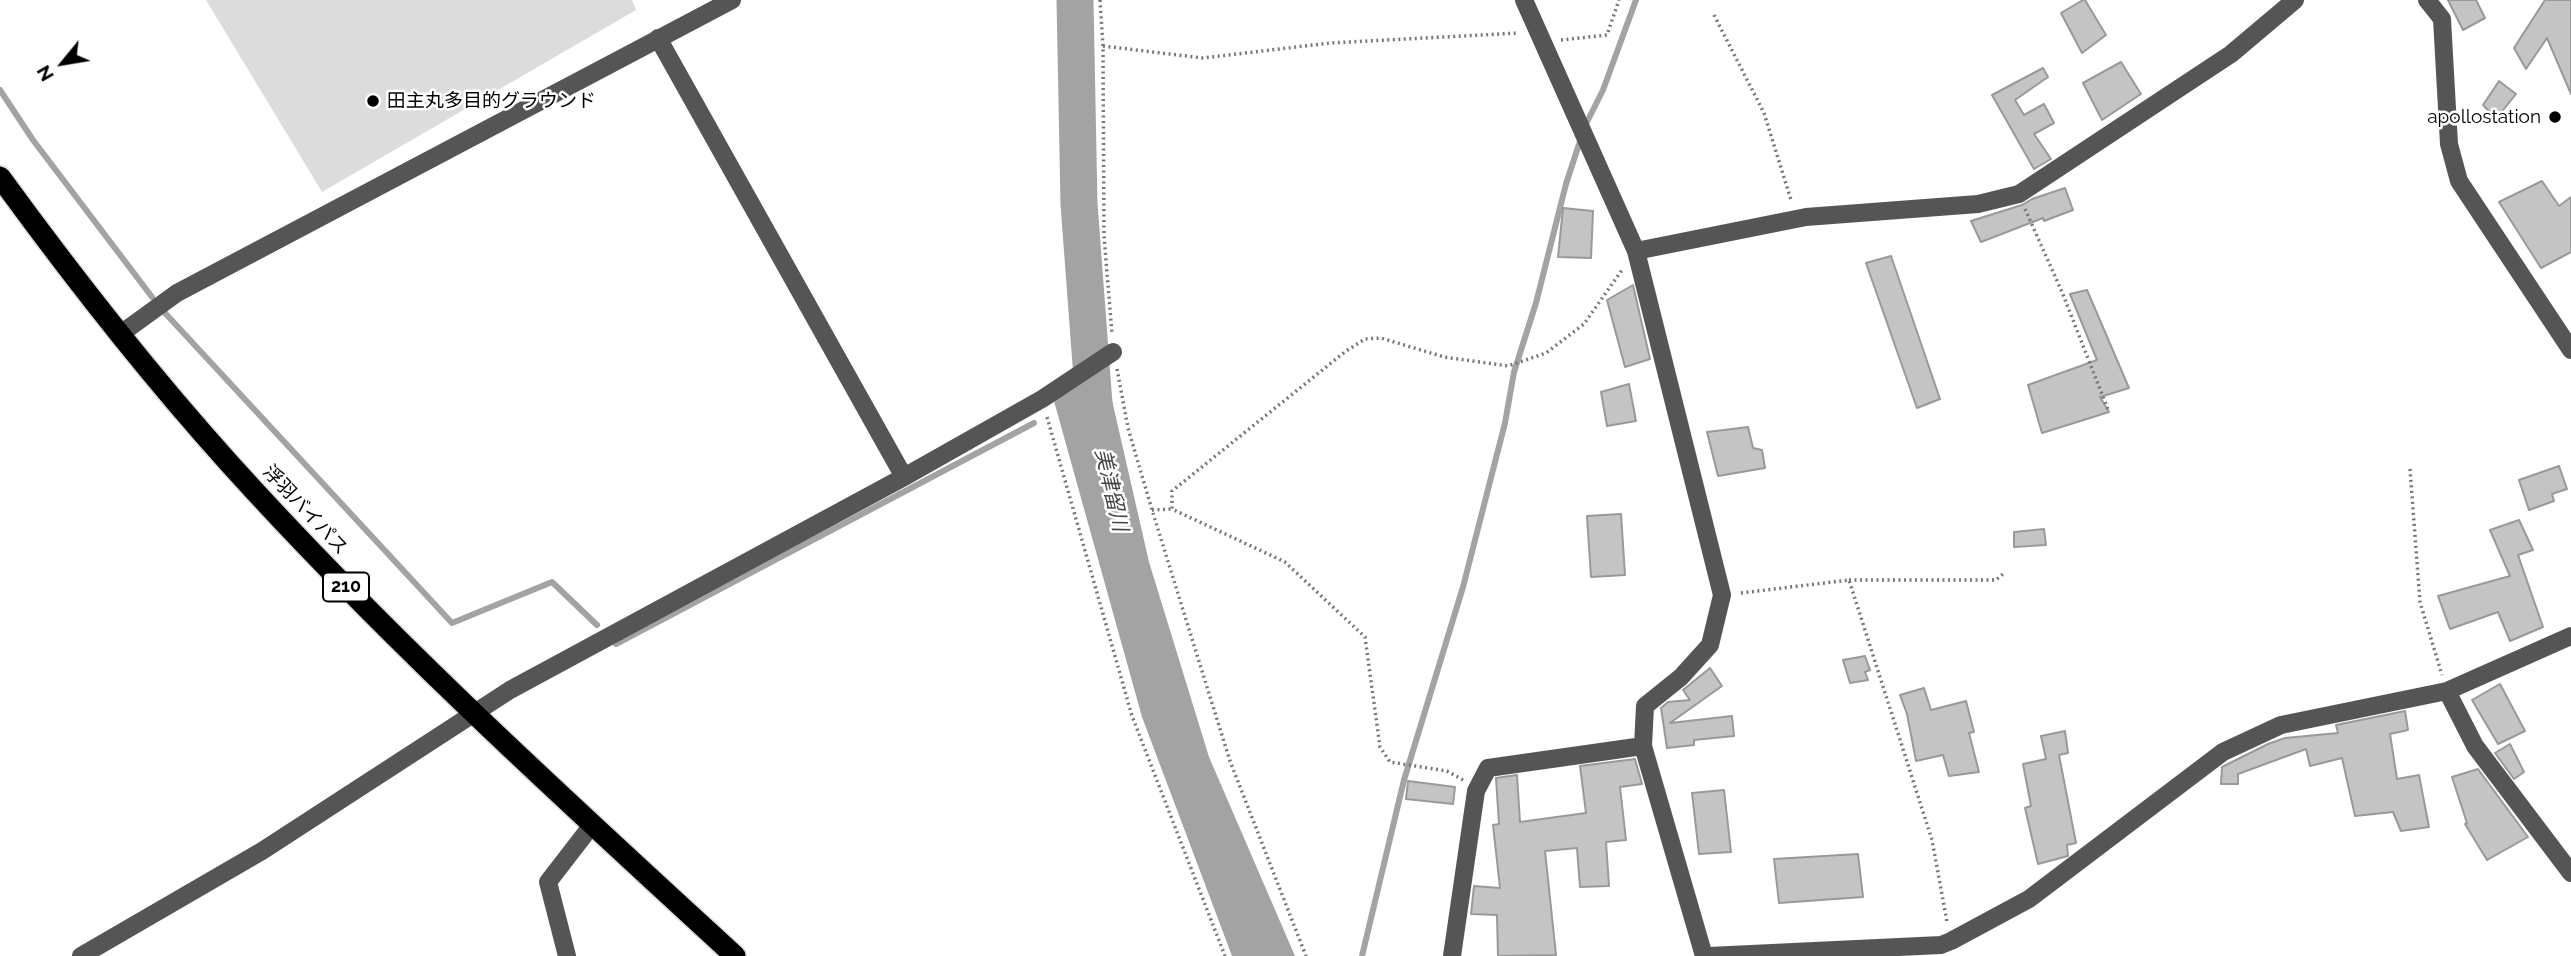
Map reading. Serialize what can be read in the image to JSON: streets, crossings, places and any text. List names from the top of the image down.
{
  "streets": {
    "highway": ["浮羽バイパス", "210"]
  },
  "water": ["美津留川"],
  "places": ["田主丸多目的グラウンド", "apollostation"],
  "north": "bottom left"
}
